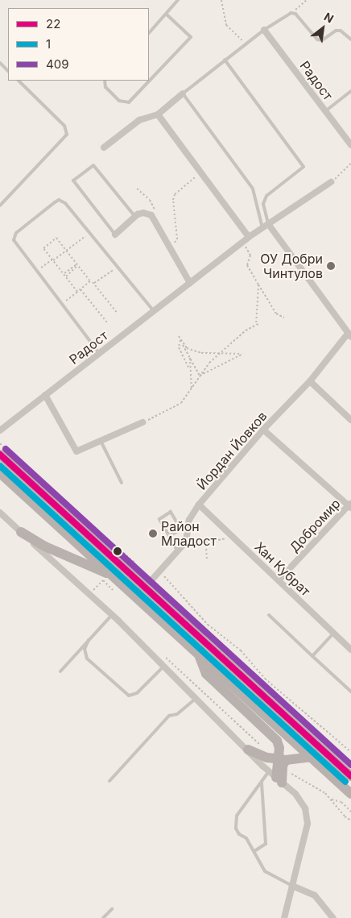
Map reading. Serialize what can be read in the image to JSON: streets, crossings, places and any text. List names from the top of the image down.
{
  "streets": {
    "street": [
      "Радост",
      "Йордан Йовков",
      "Добромир",
      "Хан Кубрат"
    ]
  },
  "crossings": [
    ["Йордан Йовков", "Хан Кубрат"],
    ["Добромир", "Хан Кубрат"]
  ],
  "places": ["ОУ Добри Чинтулов", "Район Младост"],
  "lines": ["transit line 409", "transit line 22", "transit line 1"],
  "legend": ["22", "1", "409"],
  "north": "top right"
}
